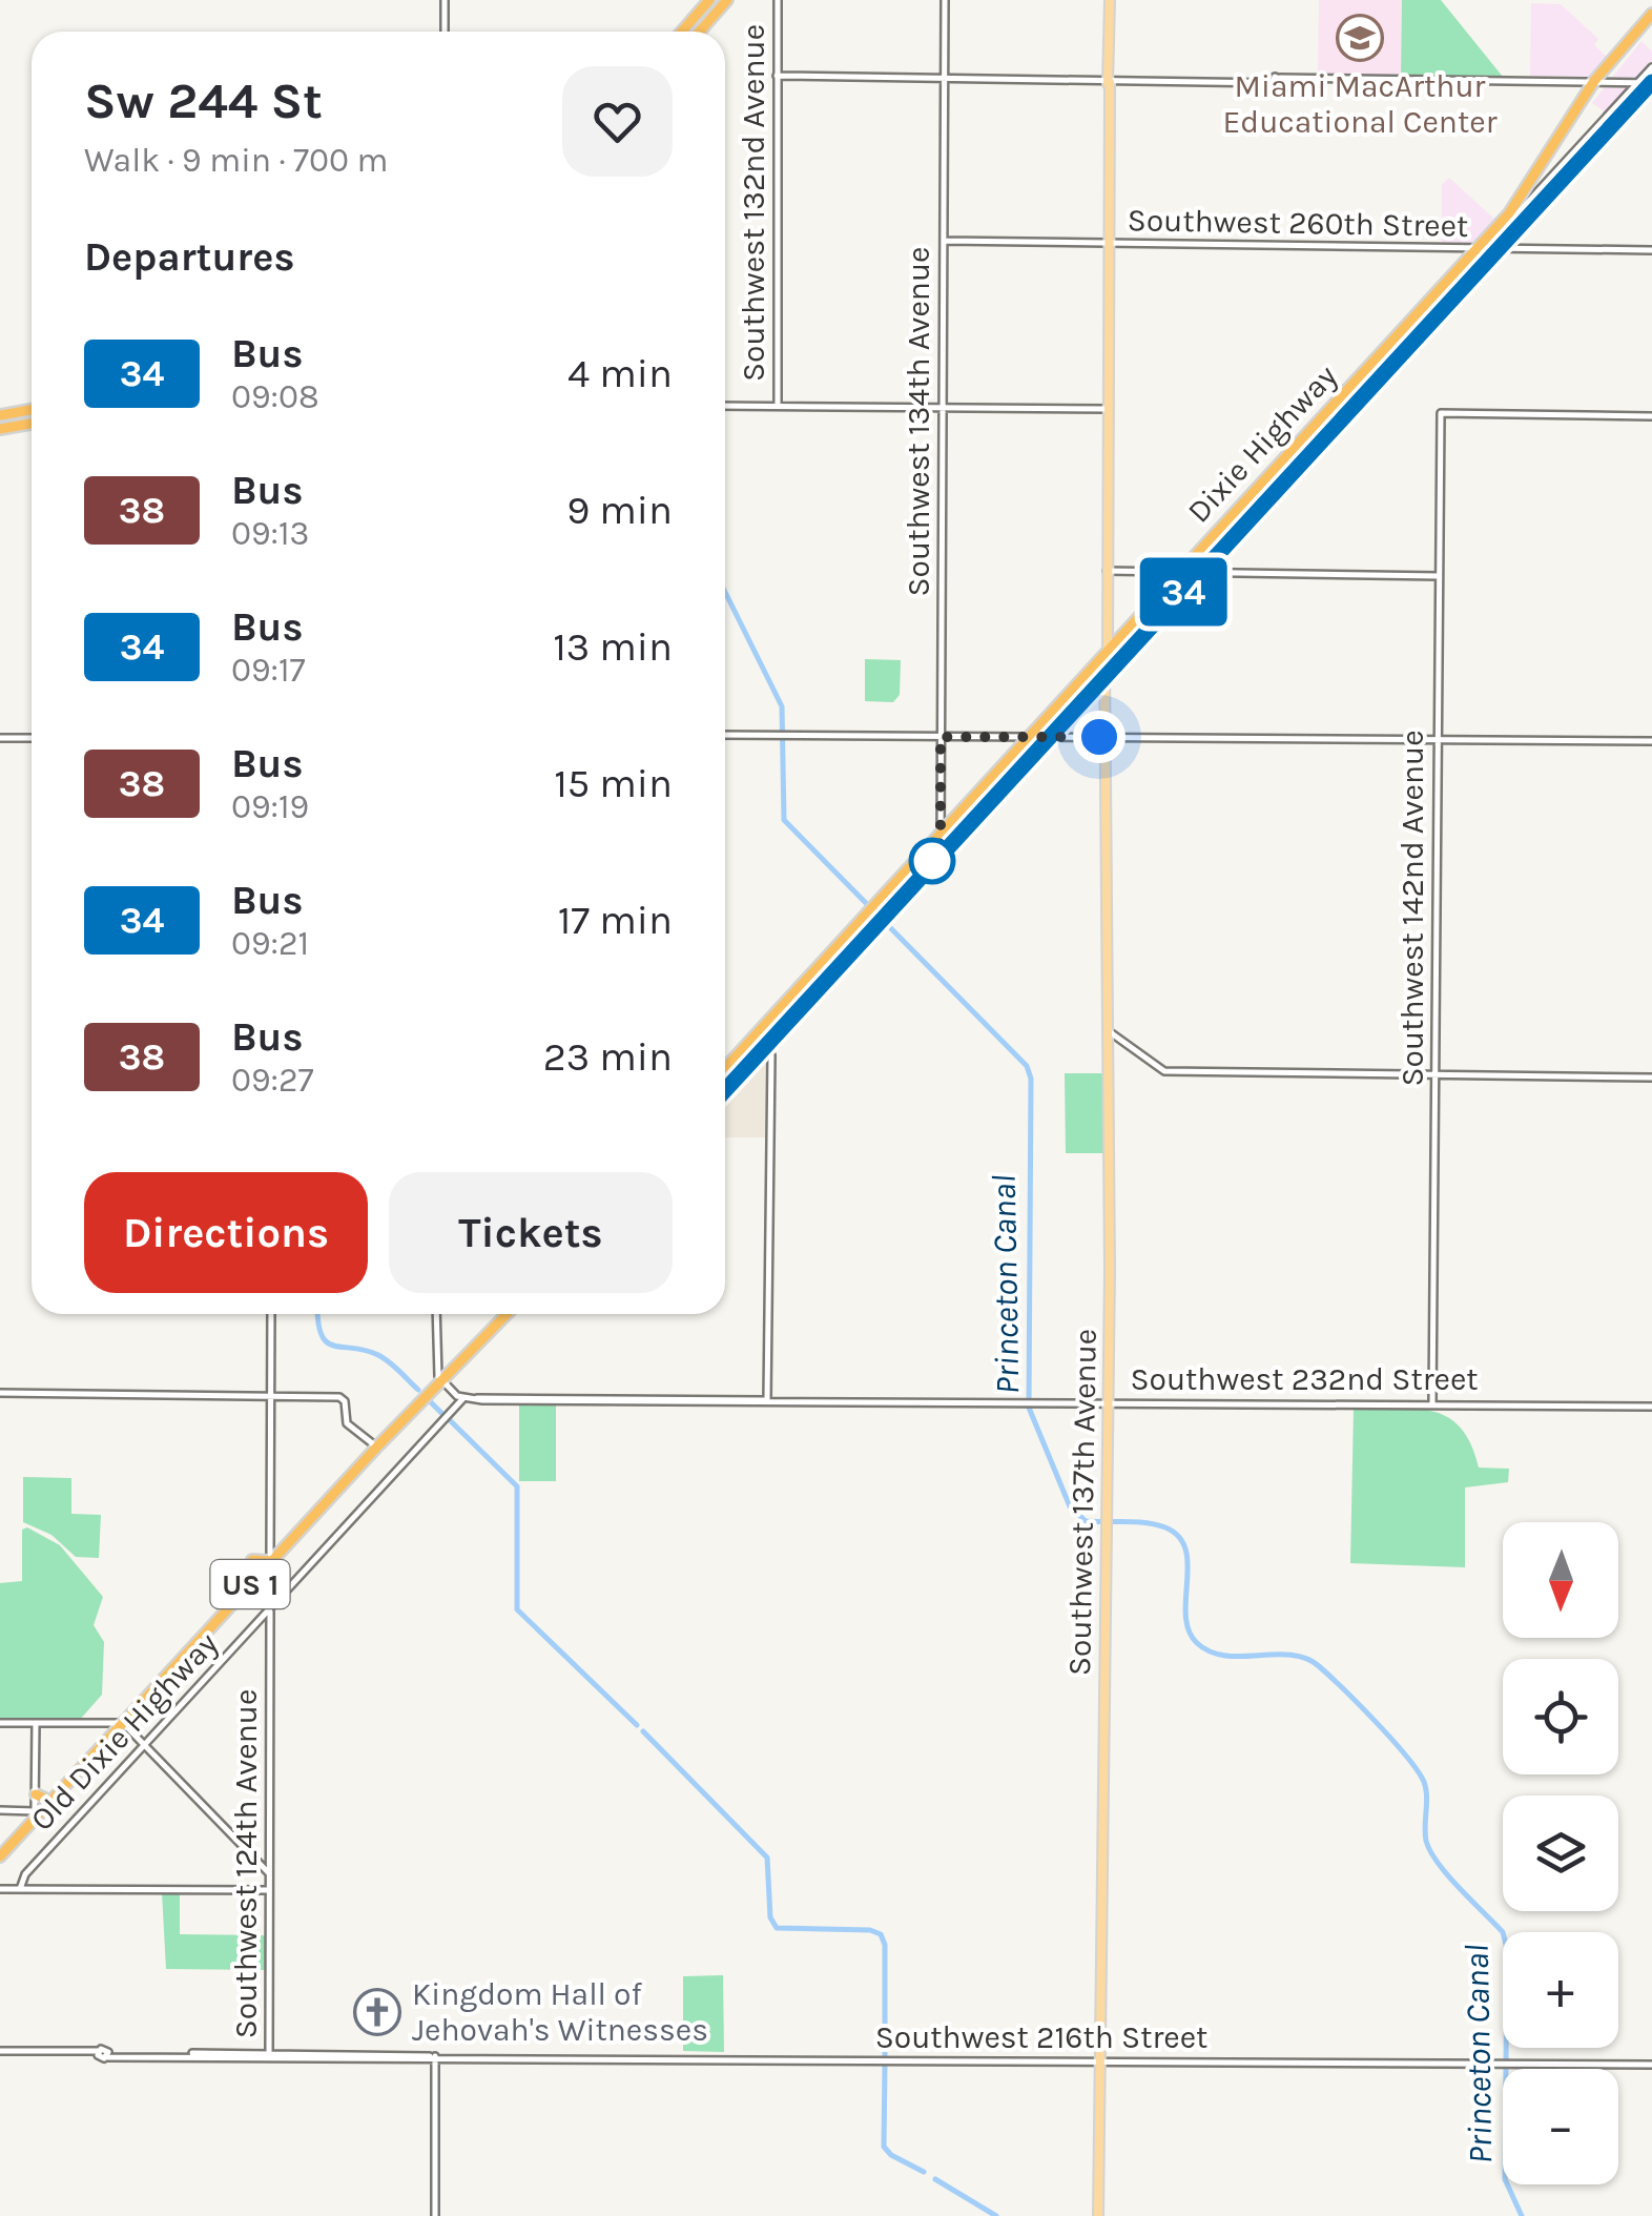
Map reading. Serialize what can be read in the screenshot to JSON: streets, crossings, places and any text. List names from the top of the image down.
{
  "streets": {
    "highway": ["Dixie Highway", "US 1"],
    "main road": ["Southwest 137th Avenue"],
    "street": [
      "Southwest 132nd Avenue",
      "Southwest 260th Street",
      "Southwest 134th Avenue",
      "Southwest 142nd Avenue",
      "Southwest 232nd Street",
      "Old Dixie Highway",
      "Southwest 124th Avenue",
      "Southwest 216th Street"
    ]
  },
  "crossings": [
    ["Southwest 260th Street", "Southwest 134th Avenue"],
    ["Southwest 260th Street", "Dixie Highway"],
    ["Southwest 260th Street", "Southwest 137th Avenue"],
    ["Dixie Highway", "Southwest 137th Avenue"],
    ["Southwest 142nd Avenue", "Southwest 232nd Street"],
    ["Southwest 232nd Street", "Southwest 137th Avenue"],
    ["Southwest 232nd Street", "Old Dixie Highway"],
    ["Southwest 137th Avenue", "Southwest 216th Street"],
    ["Old Dixie Highway", "Southwest 124th Avenue"],
    ["Southwest 124th Avenue", "Southwest 216th Street"]
  ],
  "water": ["Princeton Canal"],
  "places": {
    "school or university": ["Miami MacArthur Educational Center"],
    "church": ["Kingdom Hall of Jehovah's Witnesses"]
  },
  "lines": ["bus line 34"],
  "north": "bottom",
  "page": {
    "on_map": "34",
    "heading": [
      ["Sw 244 St", "Walk · 9 min · 700 m"],
      "Departures"
    ],
    "list": [
      {
        "mark": "34",
        "name": "Bus",
        "note": "09:08",
        "value": "4 min"
      },
      {
        "mark": "38",
        "name": "Bus",
        "note": "09:13",
        "value": "9 min"
      },
      {
        "mark": "34",
        "name": "Bus",
        "note": "09:17",
        "value": "13 min"
      },
      {
        "mark": "38",
        "name": "Bus",
        "note": "09:19",
        "value": "15 min"
      },
      {
        "mark": "34",
        "name": "Bus",
        "note": "09:21",
        "value": "17 min"
      },
      {
        "mark": "38",
        "name": "Bus",
        "note": "09:27",
        "value": "23 min"
      }
    ],
    "buttons": ["Directions", "Tickets"],
    "map_buttons": ["+", "−"]
  }
}
